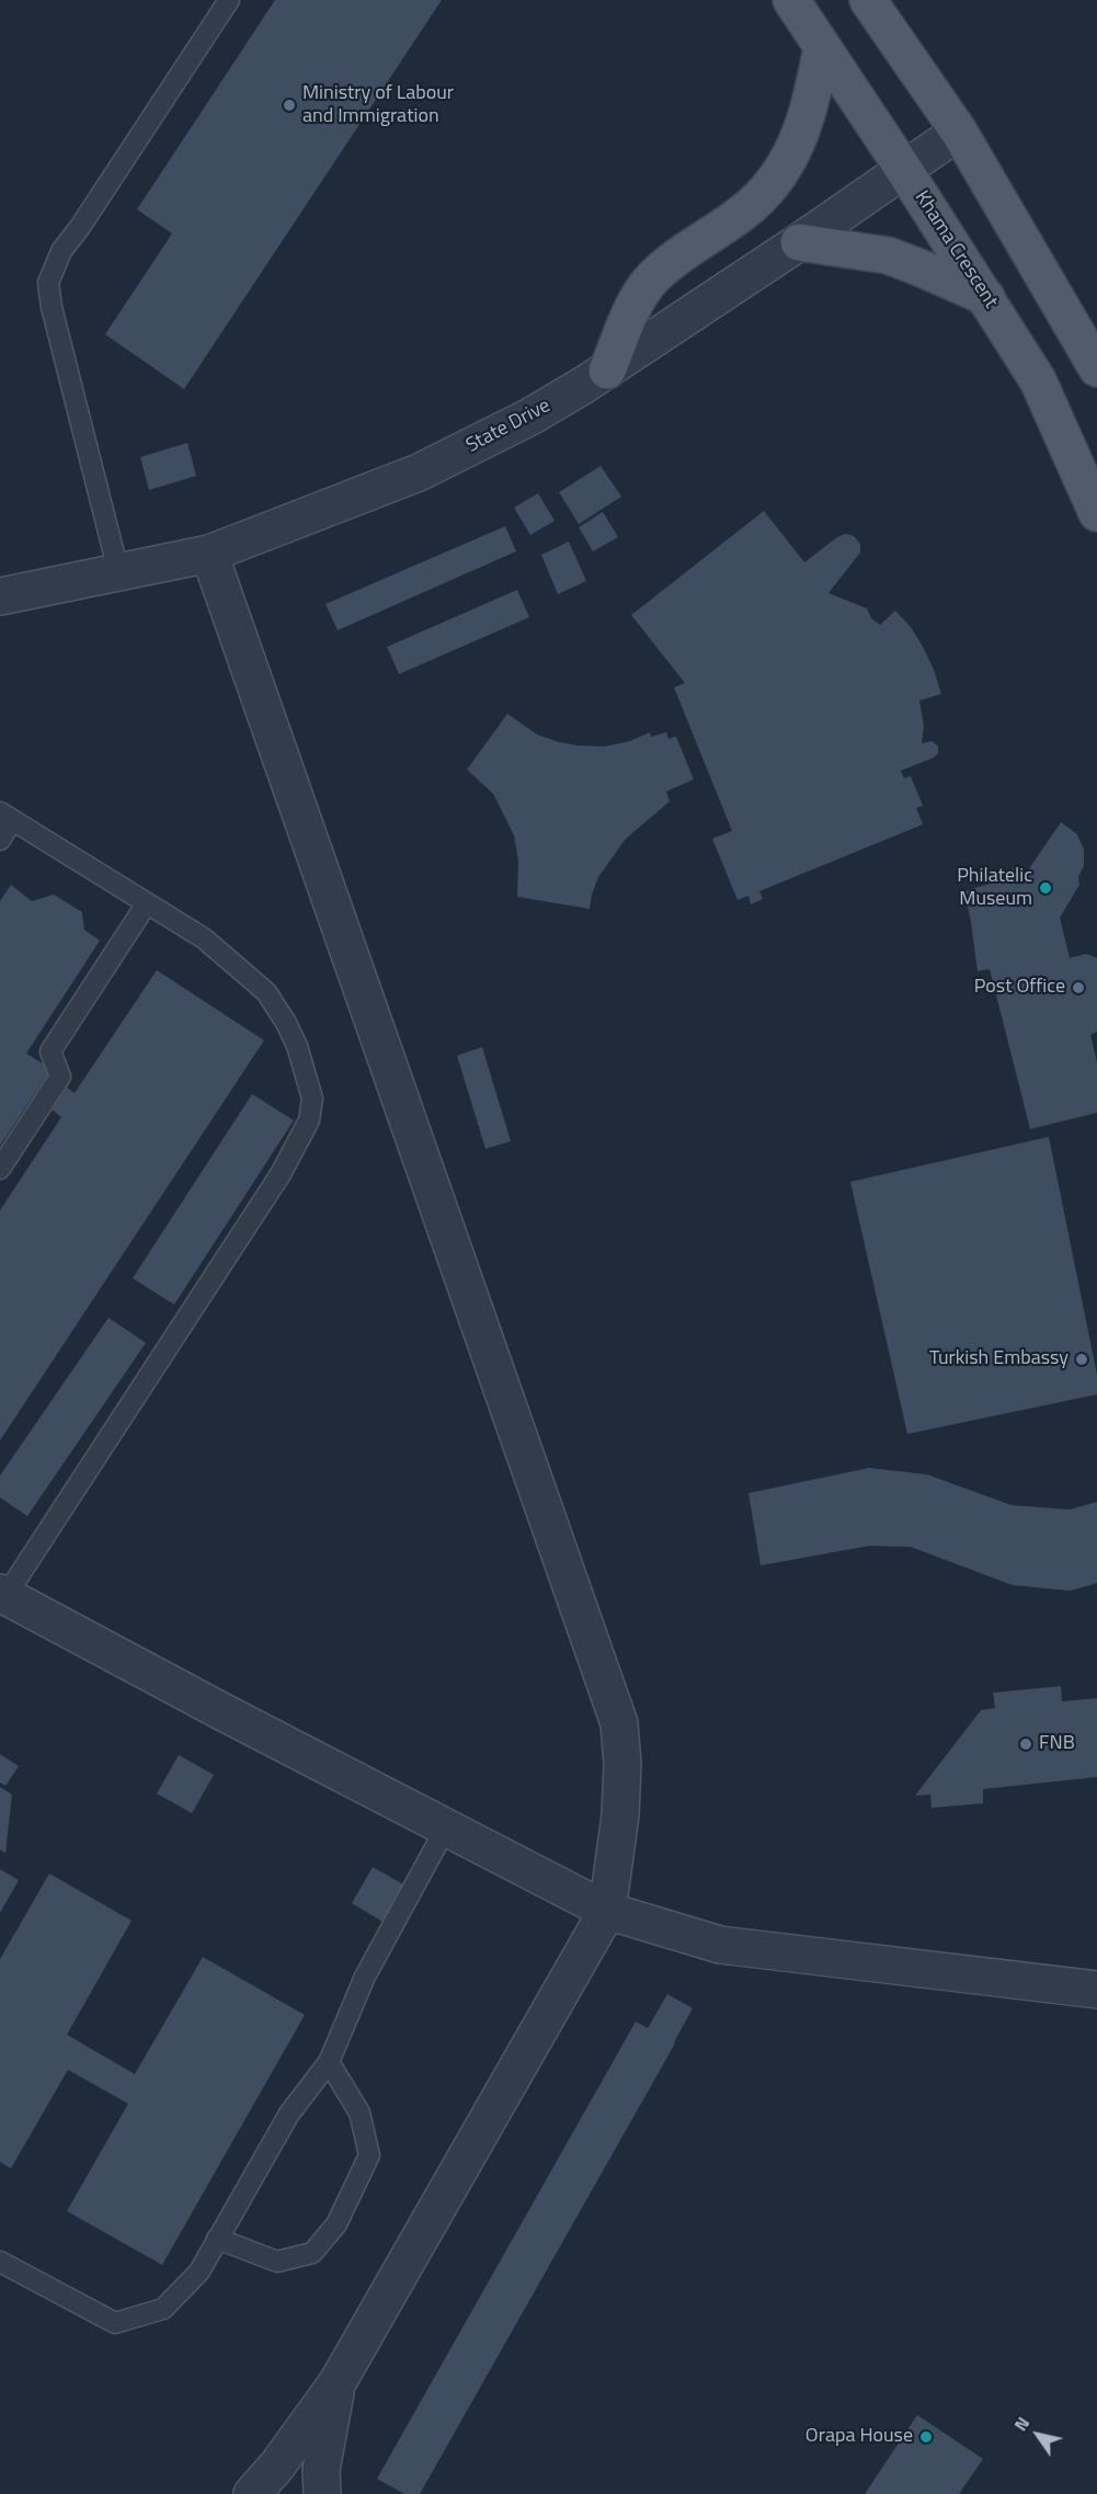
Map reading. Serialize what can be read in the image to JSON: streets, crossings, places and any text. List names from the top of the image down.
{
  "streets": {
    "main road": ["Khama Crescent"],
    "street": ["State Drive"]
  },
  "crossings": [
    ["Khama Crescent", "State Drive"]
  ],
  "places": [
    "Ministry of Labour and Immigration",
    "Philatelic Museum",
    "Post Office",
    "Turkish Embassy",
    "FNB",
    "Orapa House"
  ],
  "north": "top left"
}
